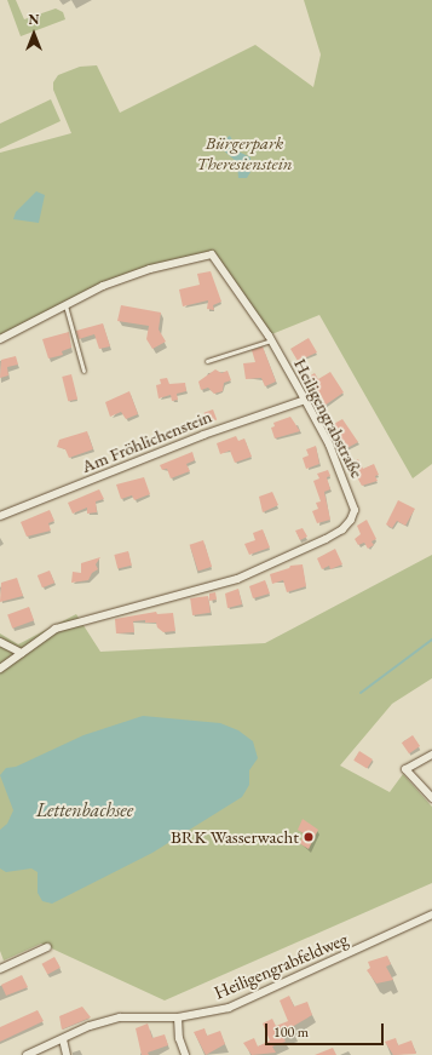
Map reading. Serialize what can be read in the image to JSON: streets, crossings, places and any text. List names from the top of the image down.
{
  "streets": {
    "street": ["Heiligengrabstraße", "Am Fröhlichenstein", "Heiligengrabfeldweg"]
  },
  "crossings": [
    ["Heiligengrabstraße", "Am Fröhlichenstein"]
  ],
  "water": ["Lettenbachsee"],
  "parks": ["Bürgerpark Theresienstein"],
  "places": ["BRK Wasserwacht"],
  "scale_bar": "100 m",
  "north": "top"
}
